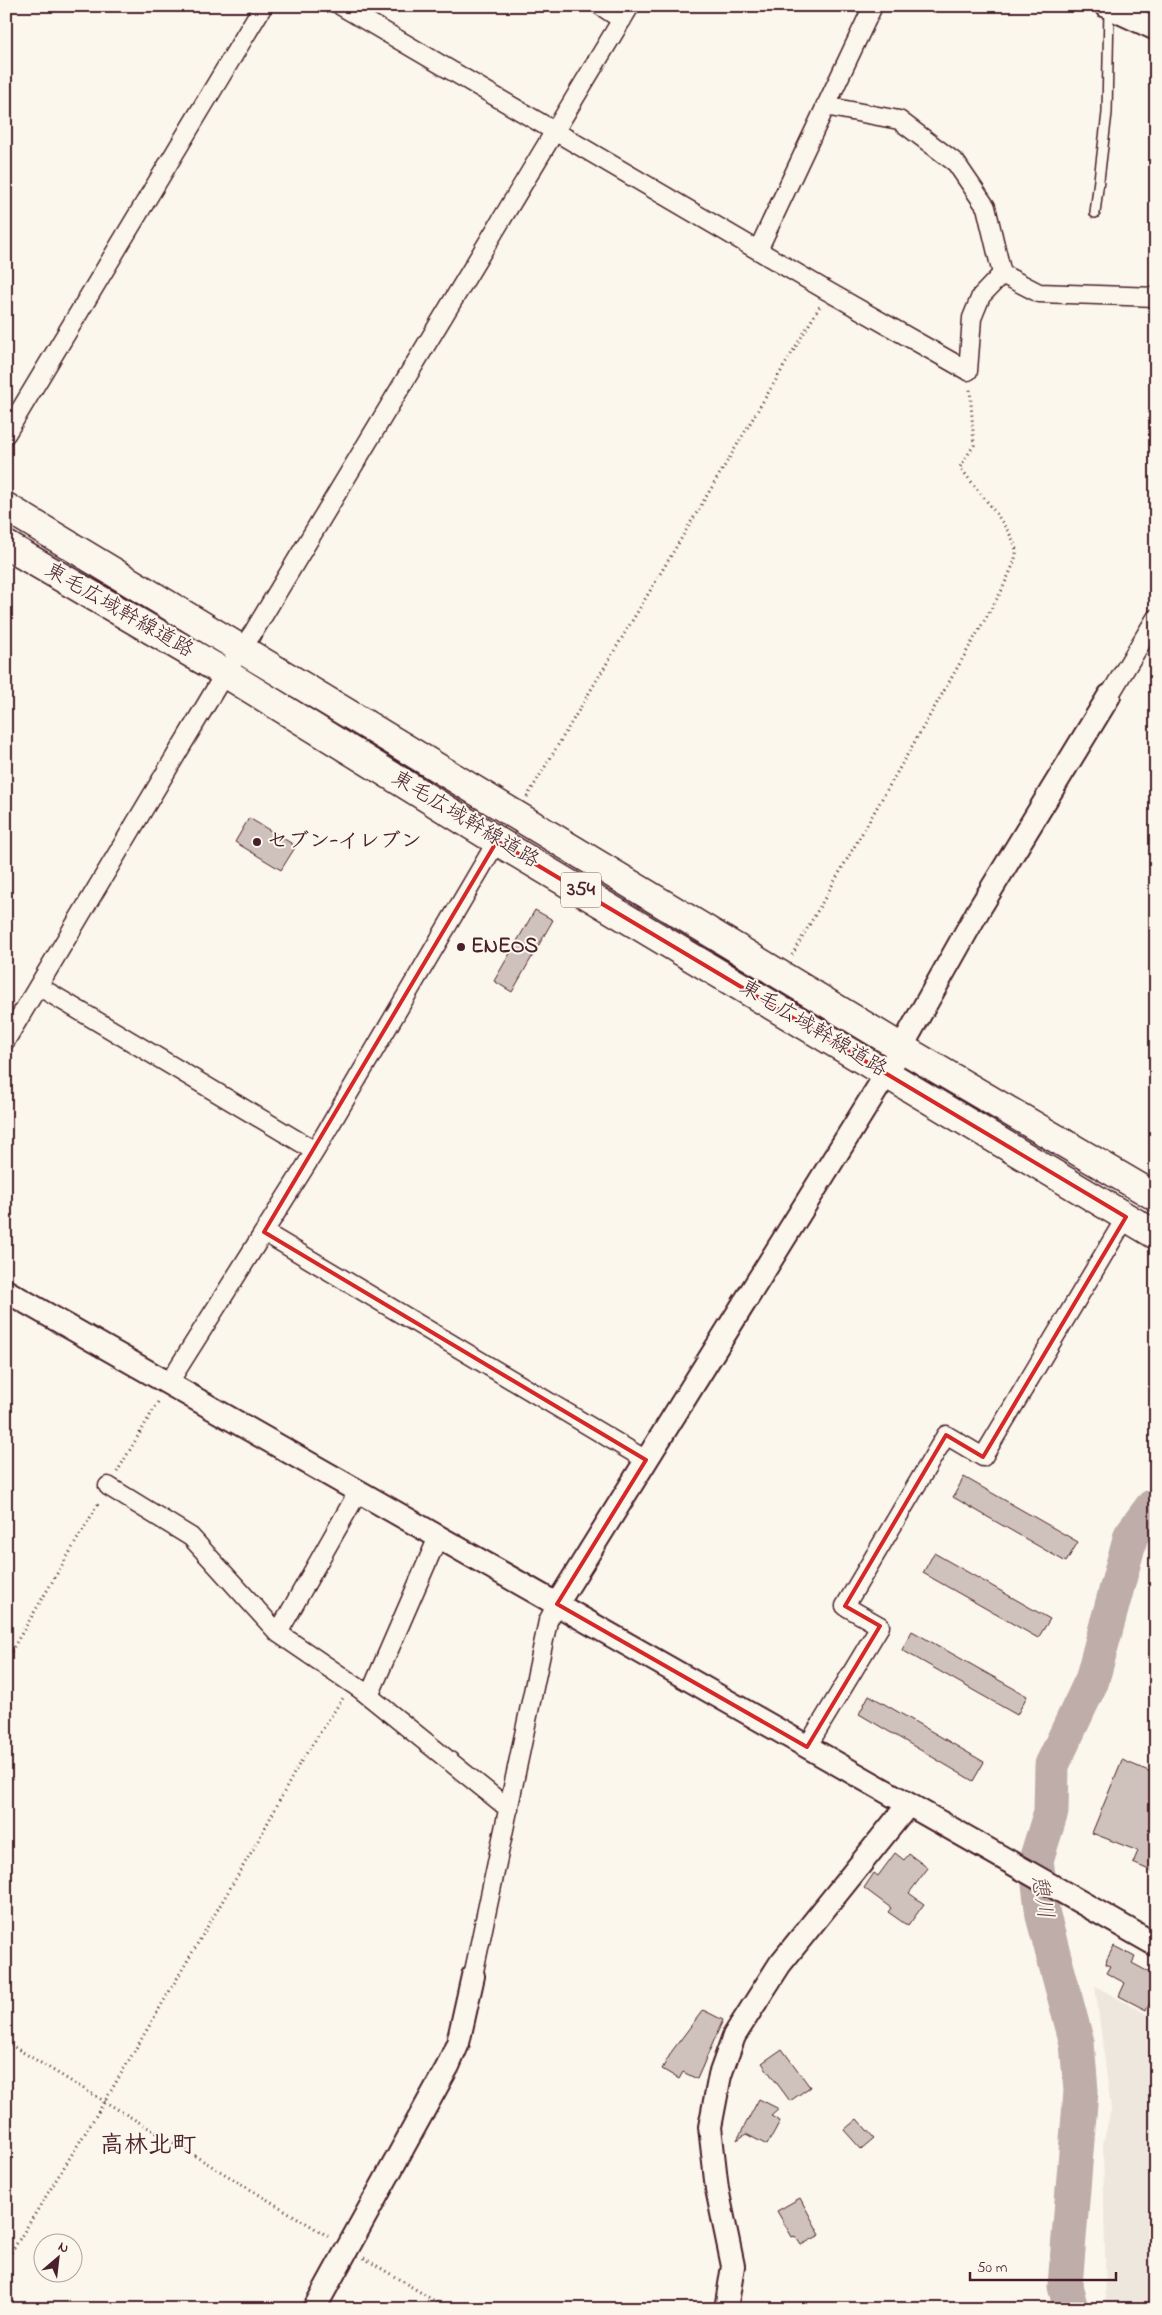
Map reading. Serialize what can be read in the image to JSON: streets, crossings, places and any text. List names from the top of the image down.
{
  "streets": {
    "highway": ["東毛広域幹線道路", "354"]
  },
  "districts": ["高林北町"],
  "water": ["憩川"],
  "places": ["セブン-イレブン", "ENEOS"],
  "scale_bar": "50 m",
  "north": "top right"
}
